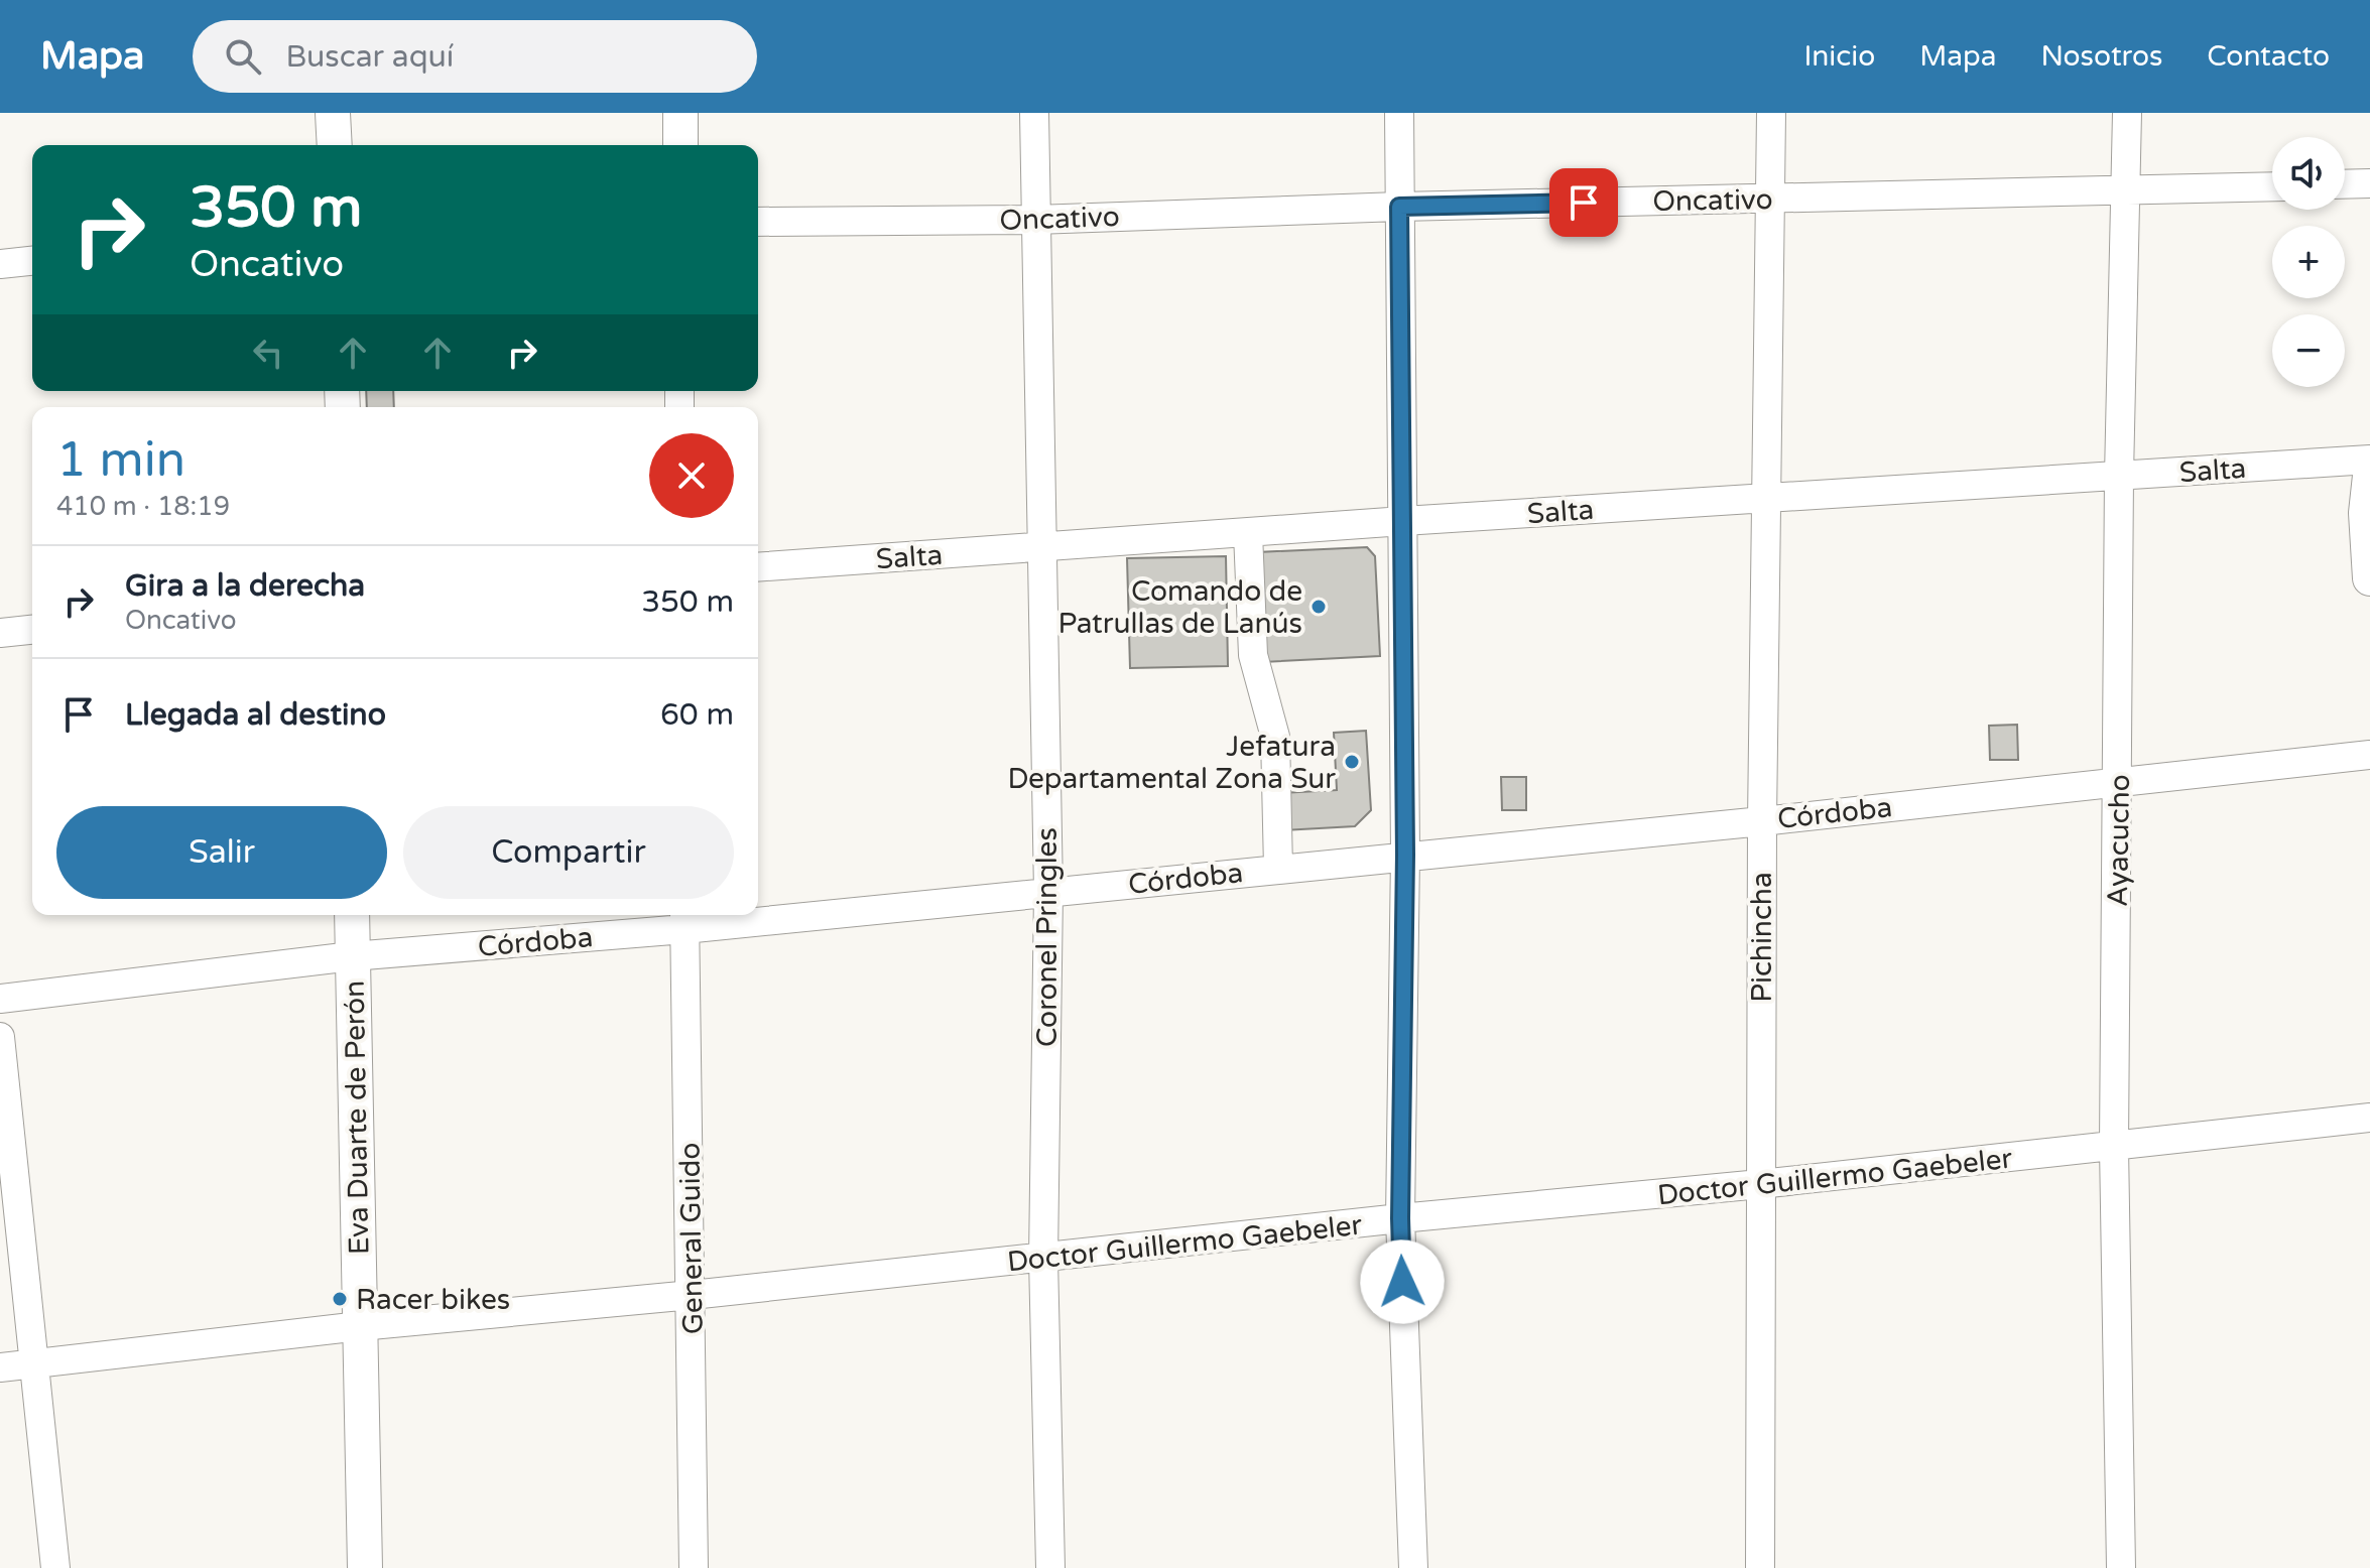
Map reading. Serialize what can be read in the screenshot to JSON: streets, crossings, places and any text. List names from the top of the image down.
{
  "streets": {
    "main road": ["Eva Duarte de Perón"],
    "street": [
      "Oncativo",
      "Salta",
      "Córdoba",
      "Ayacucho",
      "Coronel Pringles",
      "Pichincha",
      "Doctor Guillermo Gaebeler",
      "General Guido"
    ]
  },
  "crossings": [
    ["Oncativo", "Ayacucho"],
    ["Oncativo", "Coronel Pringles"],
    ["Oncativo", "Pichincha"],
    ["Salta", "Ayacucho"],
    ["Salta", "Coronel Pringles"],
    ["Salta", "Pichincha"],
    ["Córdoba", "Ayacucho"],
    ["Córdoba", "Coronel Pringles"],
    ["Córdoba", "Pichincha"],
    ["Córdoba", "Eva Duarte de Perón"],
    ["Córdoba", "General Guido"],
    ["Ayacucho", "Doctor Guillermo Gaebeler"],
    ["Coronel Pringles", "Doctor Guillermo Gaebeler"],
    ["Pichincha", "Doctor Guillermo Gaebeler"],
    ["Eva Duarte de Perón", "Doctor Guillermo Gaebeler"],
    ["Doctor Guillermo Gaebeler", "General Guido"]
  ],
  "places": ["Comando de Patrullas de Lanús", "Jefatura Departamental Zona Sur", "Racer bikes"],
  "page": {
    "header": "Mapa",
    "search": "Buscar aquí",
    "nav": [
      "Inicio",
      "Mapa",
      "Nosotros",
      "Contacto"
    ],
    "map_buttons": ["+", "−"],
    "turn": ["350 m", "Oncativo"],
    "heading": ["1 min", "410 m · 18:19"],
    "list": [
      {
        "name": "Gira a la derecha",
        "note": "Oncativo",
        "value": "350 m"
      },
      {
        "name": "Llegada al destino",
        "value": "60 m"
      }
    ],
    "buttons": ["Salir", "Compartir"]
  }
}
